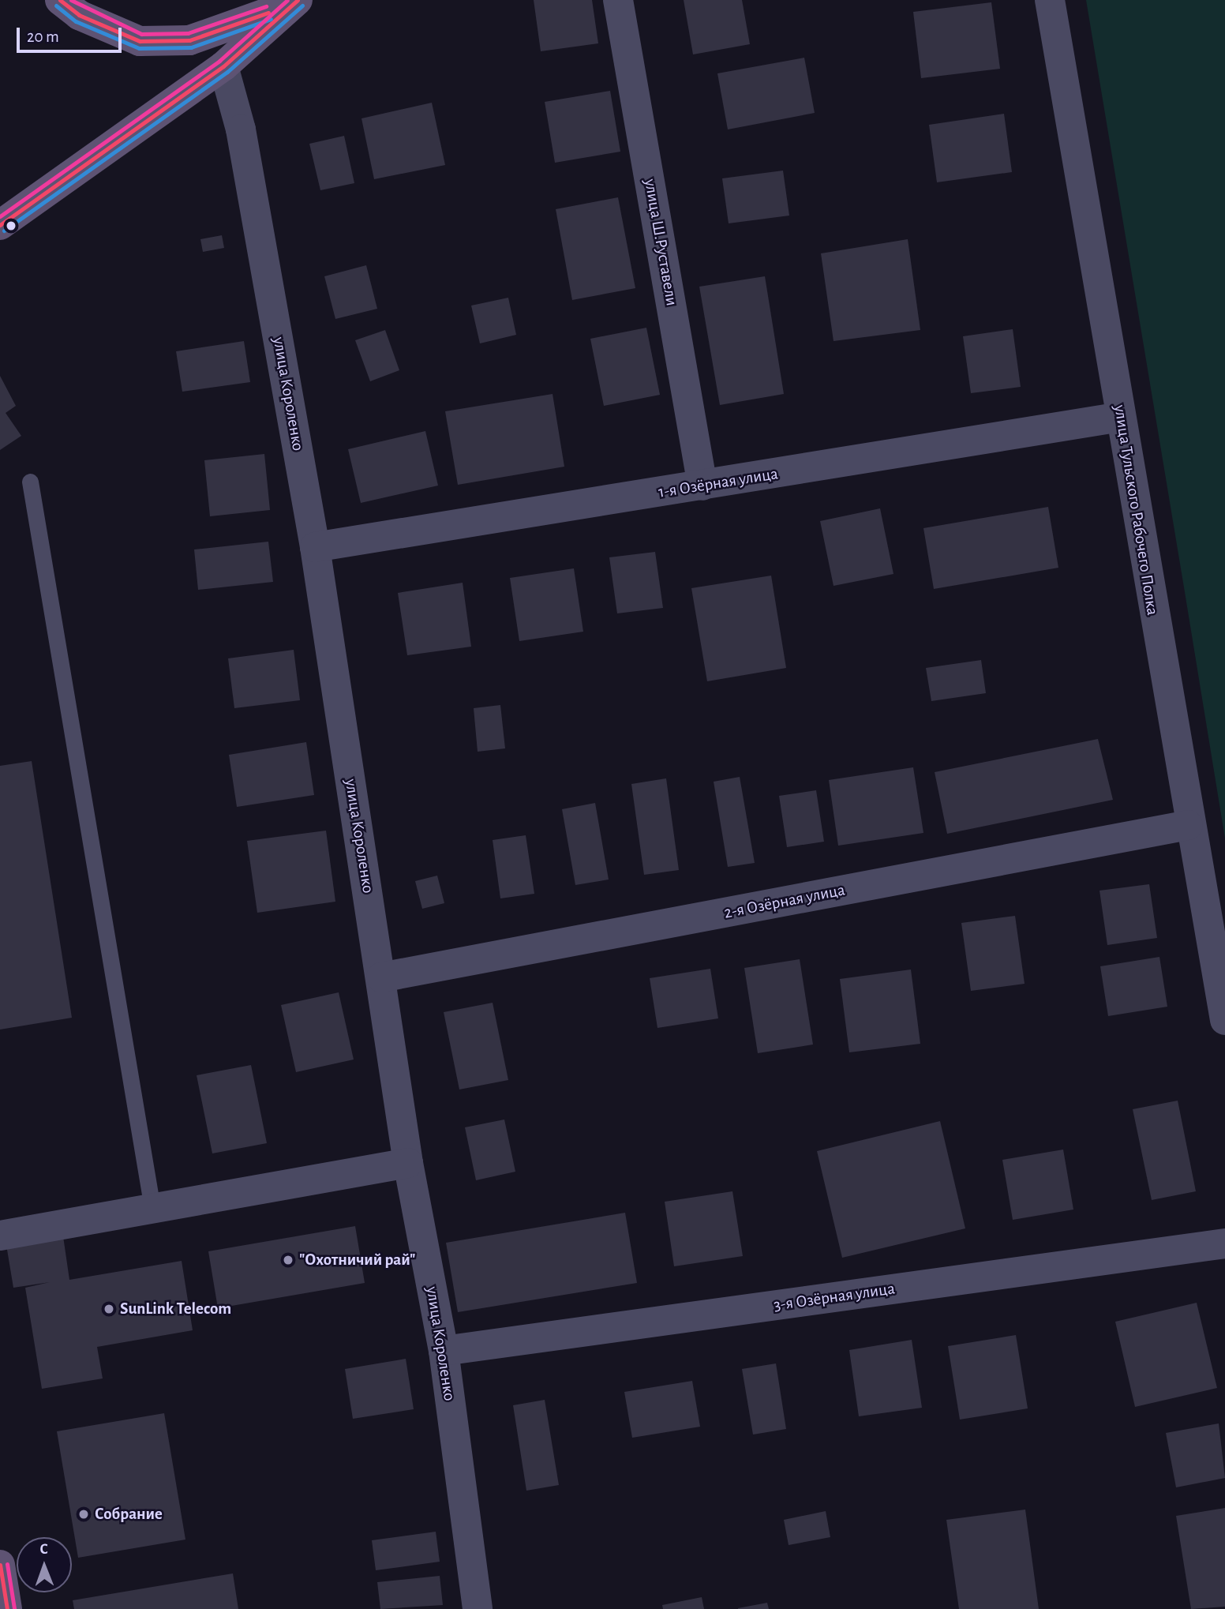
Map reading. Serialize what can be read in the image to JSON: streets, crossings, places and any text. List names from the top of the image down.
{
  "streets": {
    "street": [
      "улица Ш.Руставели",
      "улица Короленко",
      "1-я Озёрная улица",
      "улица Тульского Рабочего Полка",
      "2-я Озёрная улица",
      "3-я Озёрная улица"
    ]
  },
  "crossings": [
    ["улица Ш.Руставели", "1-я Озёрная улица"],
    ["улица Короленко", "1-я Озёрная улица"],
    ["улица Короленко", "2-я Озёрная улица"],
    ["улица Короленко", "3-я Озёрная улица"],
    ["1-я Озёрная улица", "улица Тульского Рабочего Полка"],
    ["улица Тульского Рабочего Полка", "2-я Озёрная улица"]
  ],
  "places": ["\"Охотничий рай\"", "SunLink Telecom", "Собрание"],
  "scale_bar": "20 m",
  "north": "top"
}
